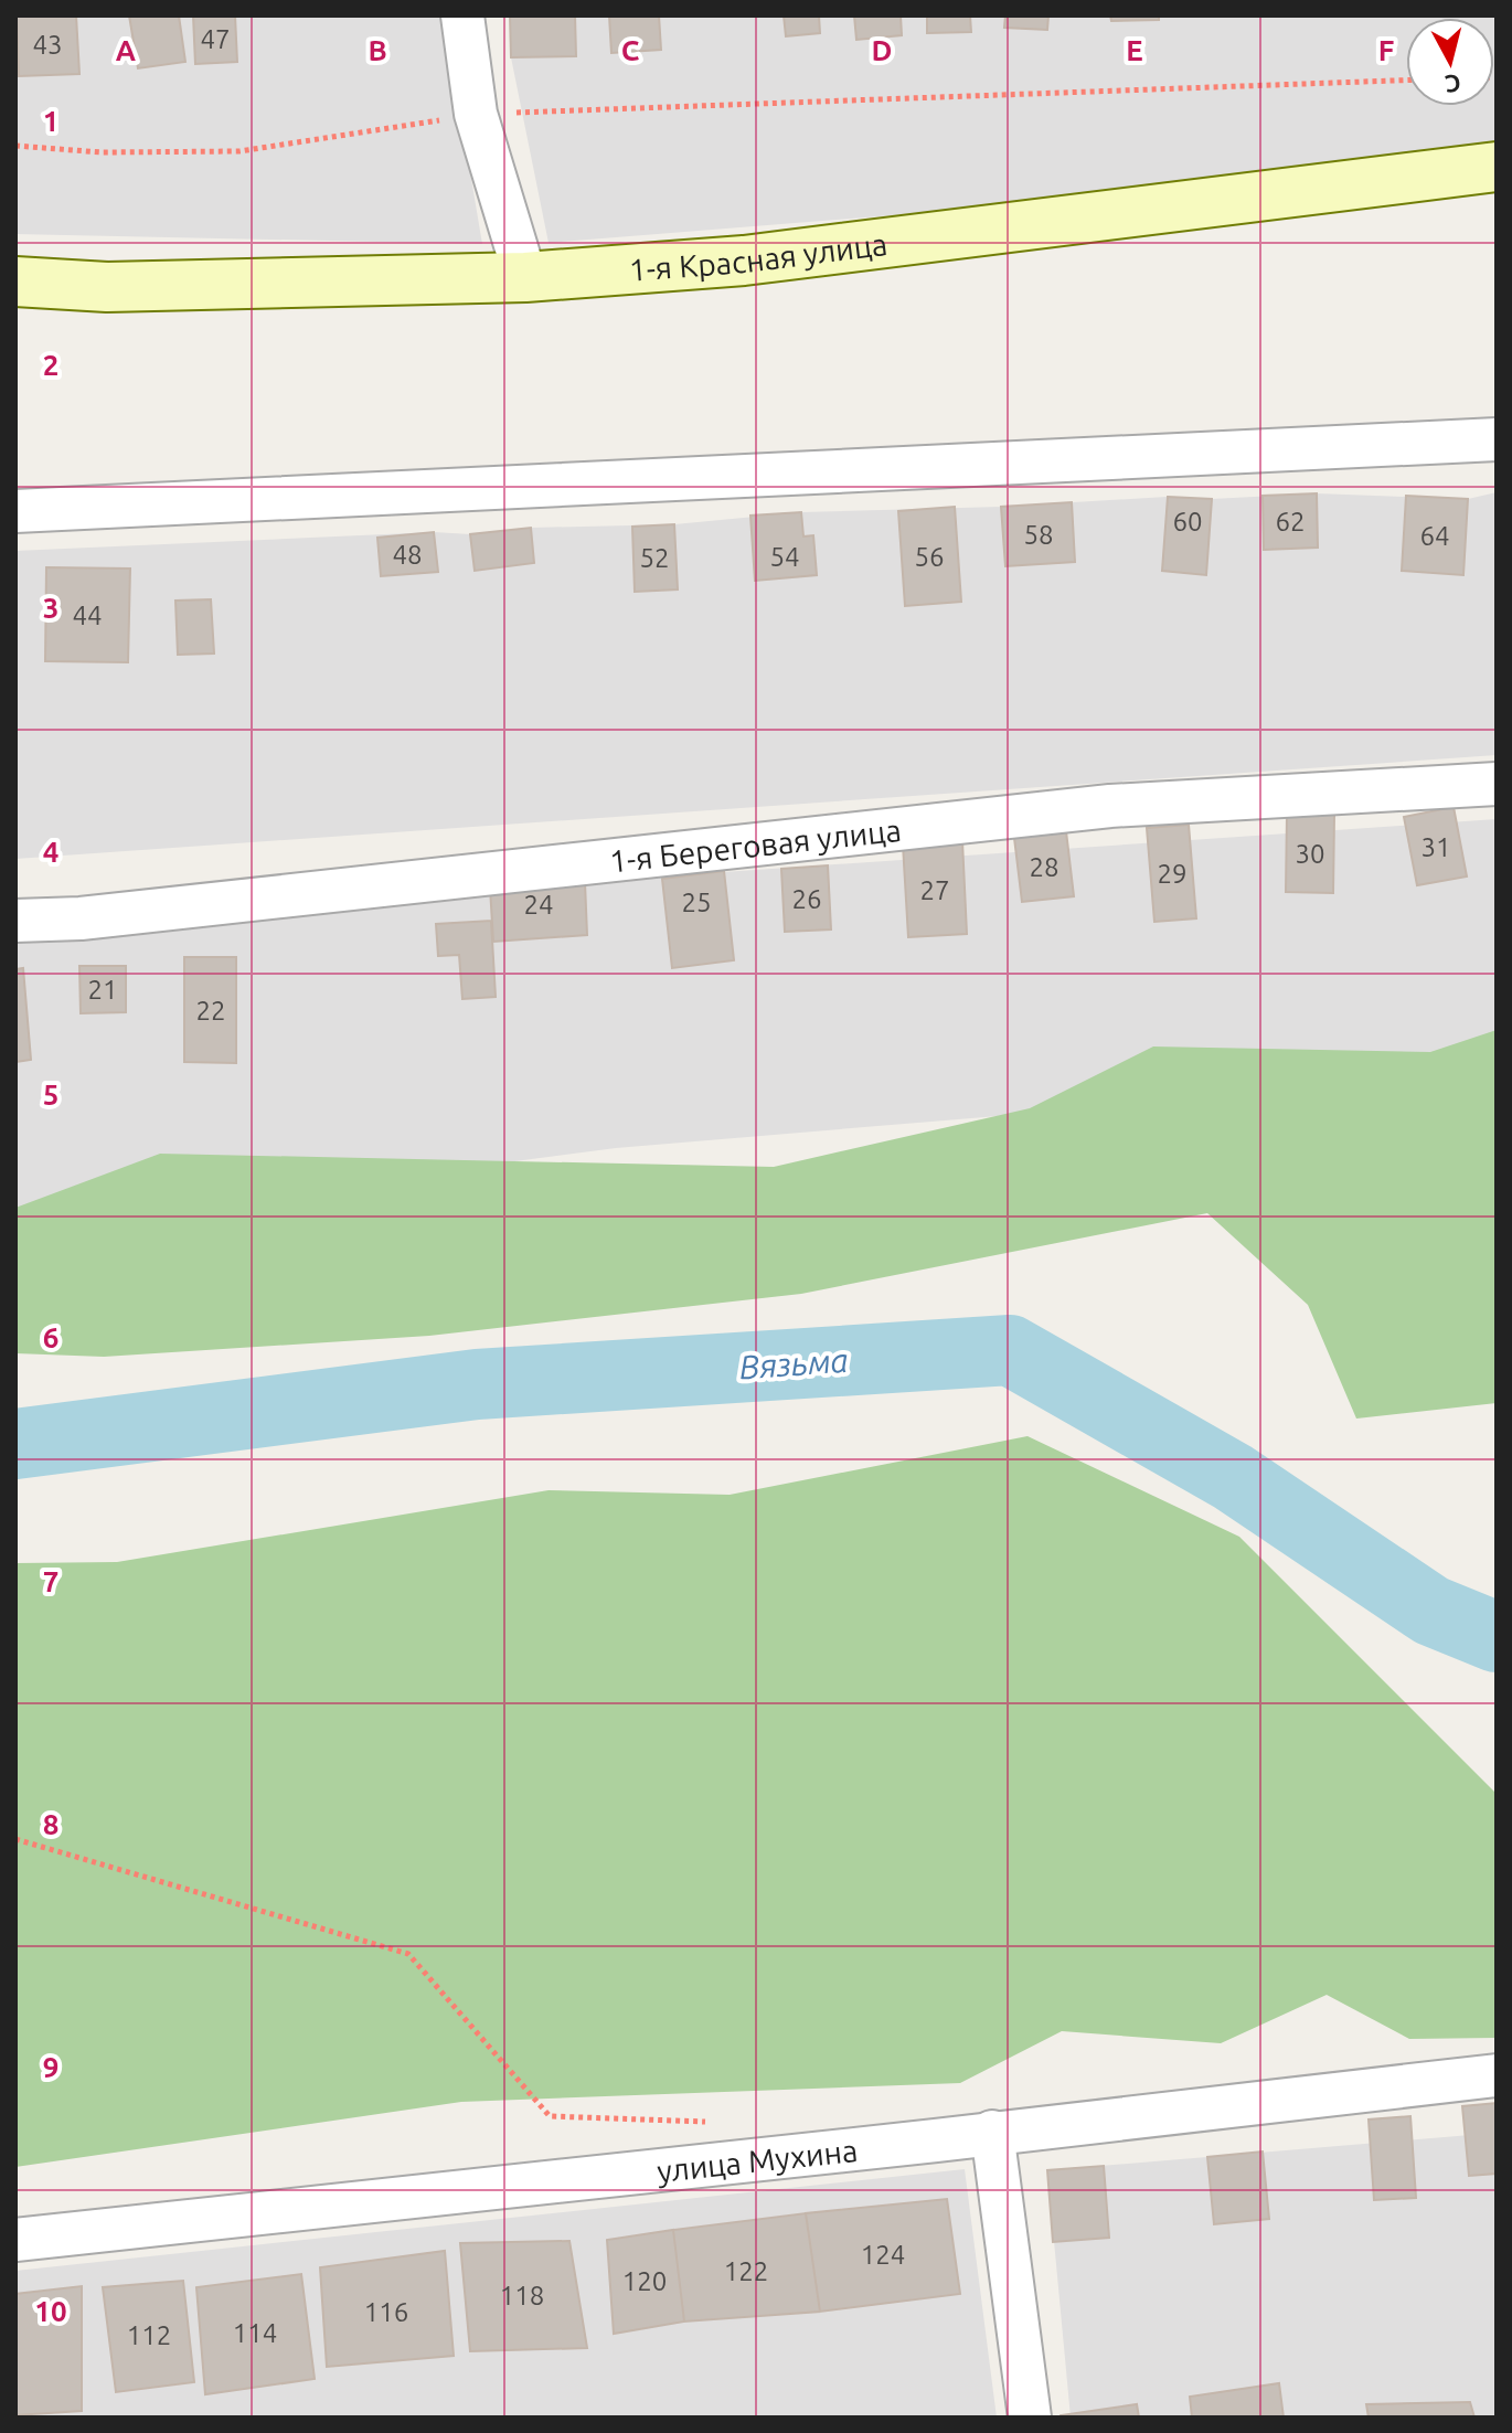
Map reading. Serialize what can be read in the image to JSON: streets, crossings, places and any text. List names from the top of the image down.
{
  "streets": {
    "main road": ["1-я Красная улица"],
    "street": ["1-я Береговая улица", "улица Мухина"]
  },
  "water": ["Вязьма"],
  "house_numbers": [
    "47",
    "43",
    "60",
    "62",
    "58",
    "64",
    "48",
    "54",
    "56",
    "52",
    "44",
    "31",
    "30",
    "28",
    "29",
    "27",
    "26",
    "25",
    "24",
    "21",
    "22",
    "124",
    "122",
    "120",
    "118",
    "116",
    "114",
    "112"
  ],
  "north": "bottom",
  "grid": {
    "columns": [
      "A",
      "B",
      "C",
      "D",
      "E",
      "F"
    ],
    "rows": [
      "1",
      "2",
      "3",
      "4",
      "5",
      "6",
      "7",
      "8",
      "9",
      "10"
    ]
  }
}
